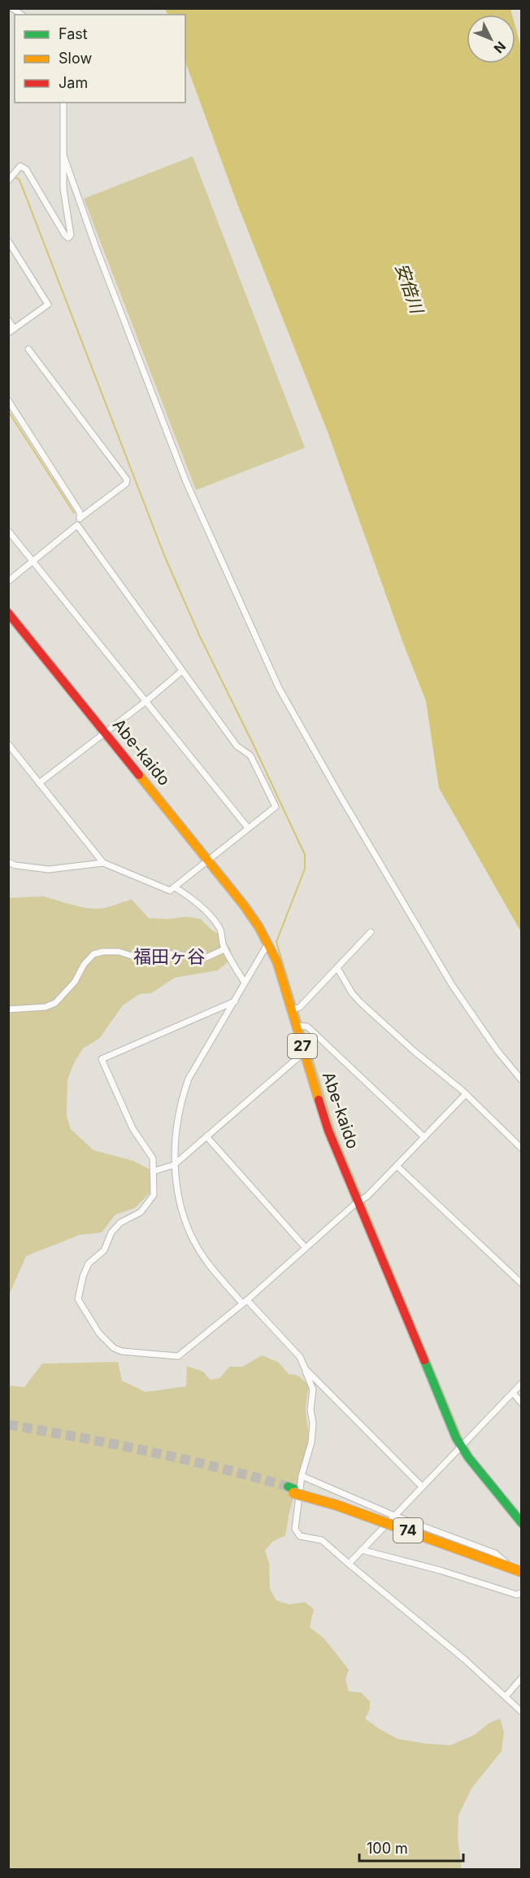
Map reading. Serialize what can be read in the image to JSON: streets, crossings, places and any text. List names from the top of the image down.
{
  "streets": {
    "main road": ["Abe-kaido", "27", "74"]
  },
  "districts": ["福田ヶ谷"],
  "water": ["安倍川"],
  "legend": ["Fast", "Slow", "Jam"],
  "scale_bar": "100 m",
  "north": "bottom right"
}
